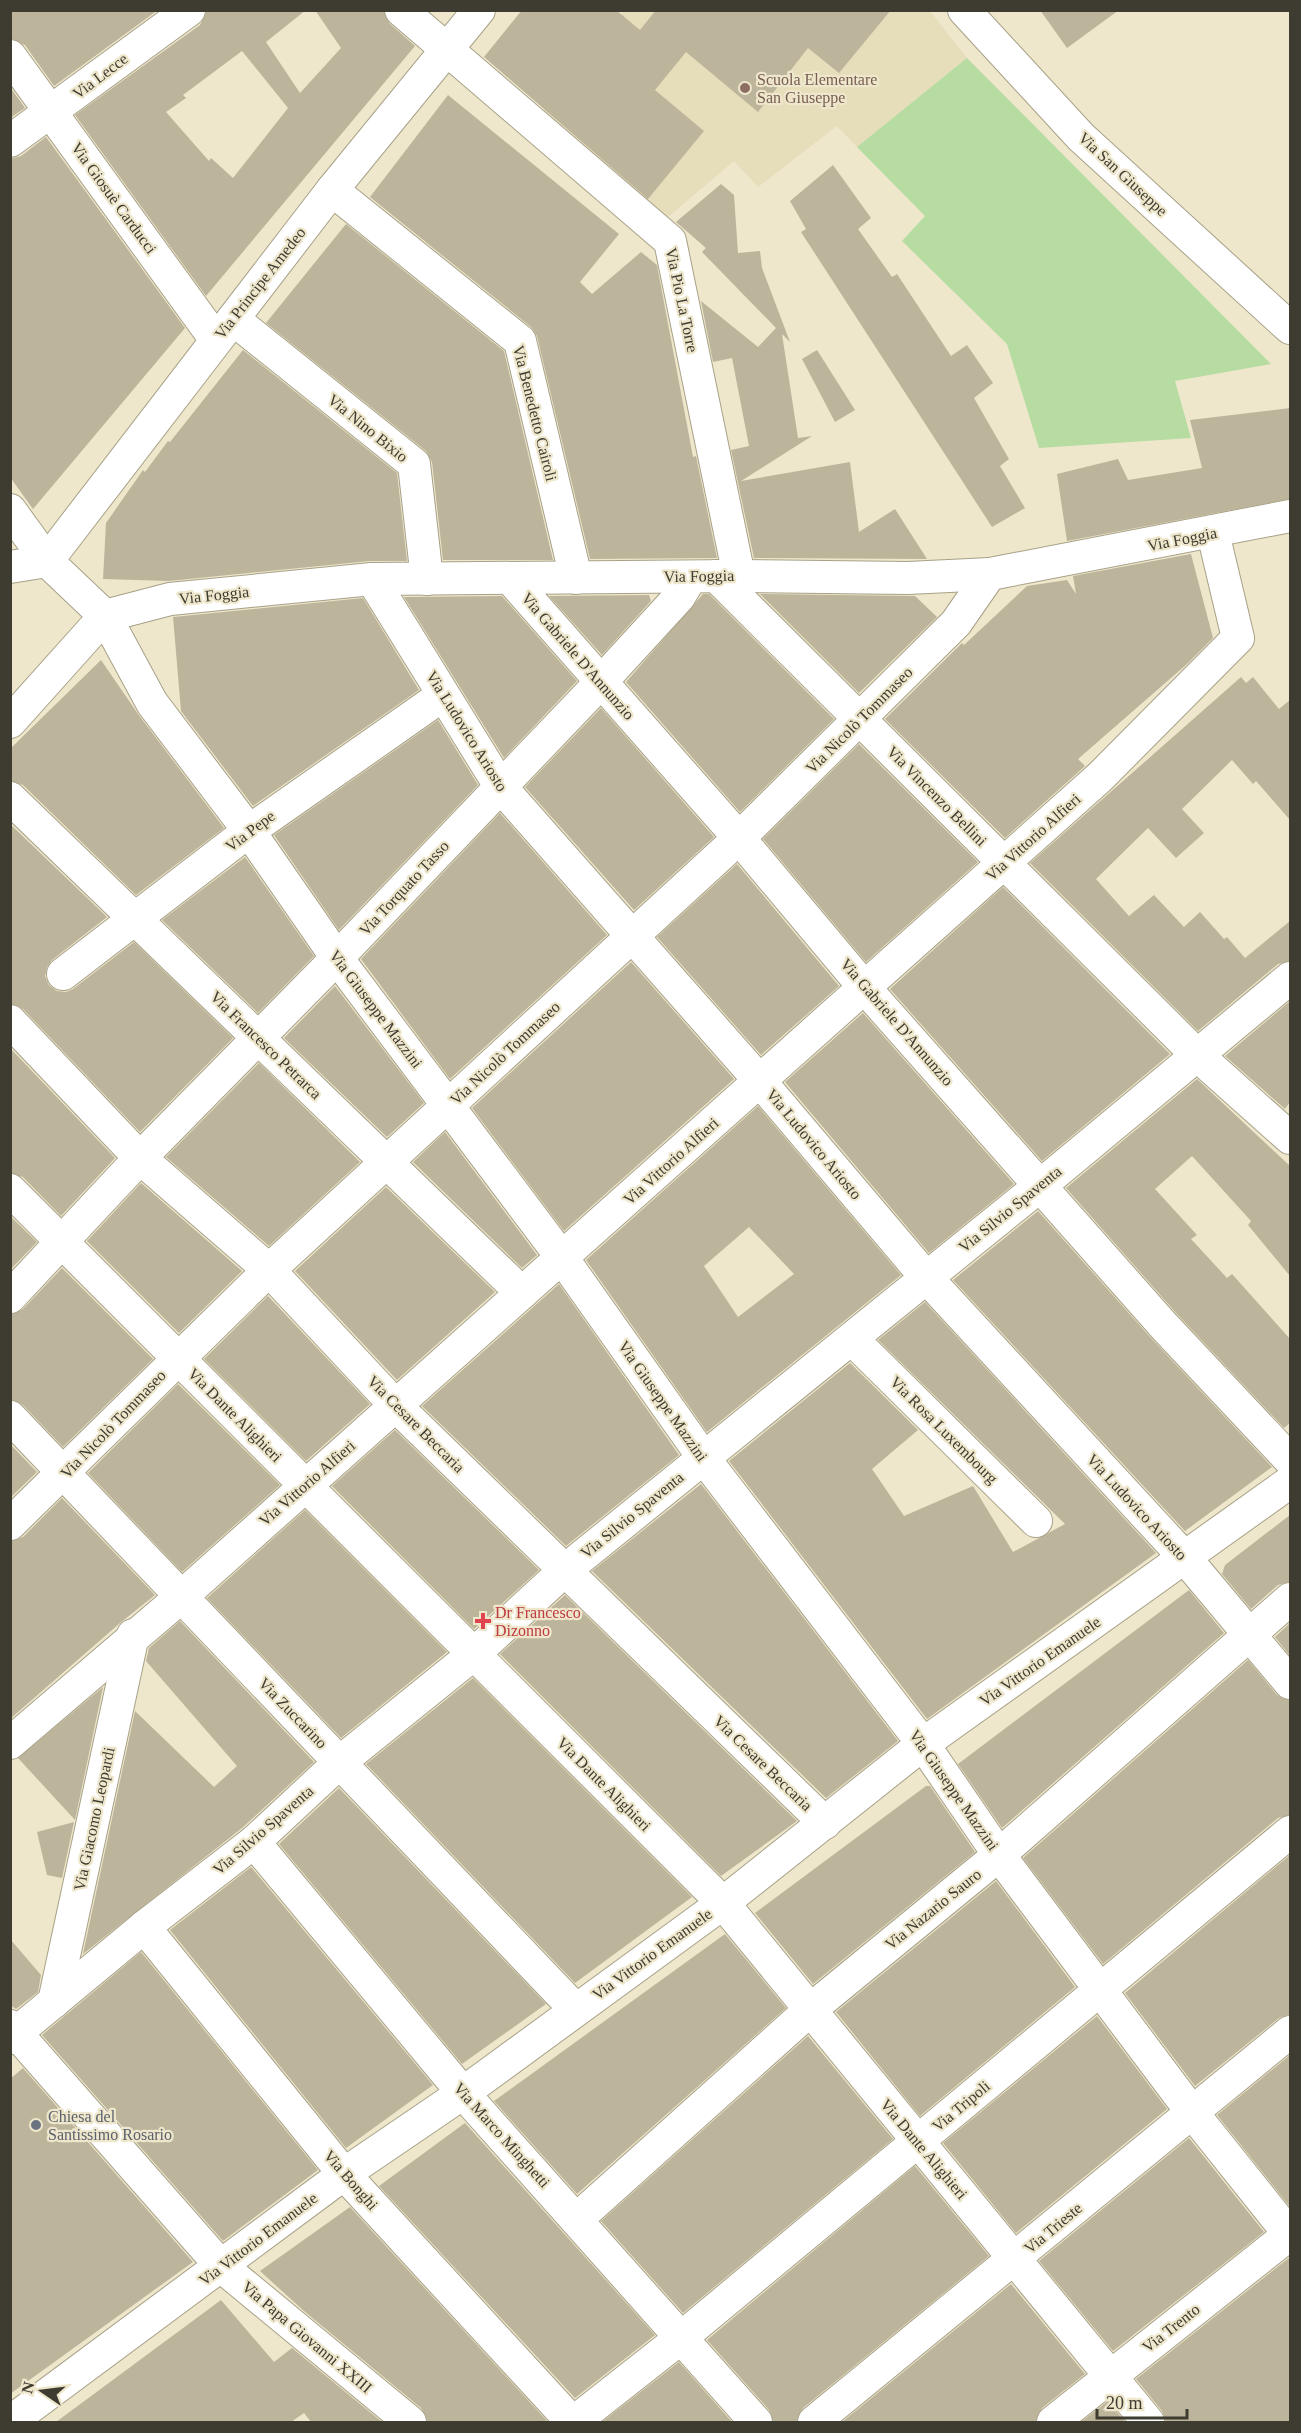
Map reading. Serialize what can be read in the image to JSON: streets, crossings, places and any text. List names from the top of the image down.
{
  "streets": {
    "street": [
      "Via Lecce",
      "Via San Giuseppe",
      "Via Giosuè Carducci",
      "Via Principe Amedeo",
      "Via Pio La Torre",
      "Via Benedetto Cairoli",
      "Via Nino Bixio",
      "Via Foggia",
      "Via Gabriele D'Annunzio",
      "Via Nicolò Tommaseo",
      "Via Ludovico Ariosto",
      "Via Vincenzo Bellini",
      "Via Pepe",
      "Via Vittorio Alfieri",
      "Via Torquato Tasso",
      "Via Giuseppe Mazzini",
      "Via Francesco Petrarca",
      "Via Silvio Spaventa",
      "Via Dante Alighieri",
      "Via Cesare Beccaria",
      "Via Rosa Luxembourg",
      "Via Vittorio Emanuele",
      "Via Zuccarino",
      "Via Giacomo Leopardi",
      "Via Nazario Sauro",
      "Via Tripoli",
      "Via Marco Minghetti",
      "Via Bonghi",
      "Via Trieste",
      "Via Trento",
      "Via Papa Giovanni XXIII"
    ]
  },
  "crossings": [
    ["Via Lecce", "Via Giosuè Carducci"],
    ["Via Giosuè Carducci", "Via Principe Amedeo"],
    ["Via Giosuè Carducci", "Via Nino Bixio"],
    ["Via Principe Amedeo", "Via Pio La Torre"],
    ["Via Principe Amedeo", "Via Benedetto Cairoli"],
    ["Via Principe Amedeo", "Via Nino Bixio"],
    ["Via Principe Amedeo", "Via Giuseppe Mazzini"],
    ["Via Pio La Torre", "Via Foggia"],
    ["Via Pio La Torre", "Via Vincenzo Bellini"],
    ["Via Pio La Torre", "Via Torquato Tasso"],
    ["Via Benedetto Cairoli", "Via Foggia"],
    ["Via Nino Bixio", "Via Foggia"],
    ["Via Foggia", "Via Gabriele D'Annunzio"],
    ["Via Foggia", "Via Nicolò Tommaseo"],
    ["Via Foggia", "Via Ludovico Ariosto"],
    ["Via Foggia", "Via Vincenzo Bellini"],
    ["Via Foggia", "Via Vittorio Alfieri"],
    ["Via Foggia", "Via Torquato Tasso"],
    ["Via Foggia", "Via Giuseppe Mazzini"],
    ["Via Gabriele D'Annunzio", "Via Nicolò Tommaseo"],
    ["Via Gabriele D'Annunzio", "Via Vittorio Alfieri"],
    ["Via Gabriele D'Annunzio", "Via Torquato Tasso"],
    ["Via Gabriele D'Annunzio", "Via Silvio Spaventa"],
    ["Via Nicolò Tommaseo", "Via Ludovico Ariosto"],
    ["Via Nicolò Tommaseo", "Via Vincenzo Bellini"],
    ["Via Nicolò Tommaseo", "Via Giuseppe Mazzini"],
    ["Via Nicolò Tommaseo", "Via Francesco Petrarca"],
    ["Via Nicolò Tommaseo", "Via Dante Alighieri"],
    ["Via Nicolò Tommaseo", "Via Cesare Beccaria"],
    ["Via Nicolò Tommaseo", "Via Zuccarino"],
    ["Via Ludovico Ariosto", "Via Pepe"],
    ["Via Ludovico Ariosto", "Via Vittorio Alfieri"],
    ["Via Ludovico Ariosto", "Via Torquato Tasso"],
    ["Via Ludovico Ariosto", "Via Silvio Spaventa"],
    ["Via Ludovico Ariosto", "Via Vittorio Emanuele"],
    ["Via Ludovico Ariosto", "Via Nazario Sauro"],
    ["Via Vincenzo Bellini", "Via Vittorio Alfieri"],
    ["Via Vincenzo Bellini", "Via Torquato Tasso"],
    ["Via Vincenzo Bellini", "Via Silvio Spaventa"],
    ["Via Pepe", "Via Giuseppe Mazzini"],
    ["Via Pepe", "Via Francesco Petrarca"],
    ["Via Vittorio Alfieri", "Via Giuseppe Mazzini"],
    ["Via Vittorio Alfieri", "Via Francesco Petrarca"],
    ["Via Vittorio Alfieri", "Via Dante Alighieri"],
    ["Via Vittorio Alfieri", "Via Cesare Beccaria"],
    ["Via Vittorio Alfieri", "Via Zuccarino"],
    ["Via Vittorio Alfieri", "Via Giacomo Leopardi"],
    ["Via Torquato Tasso", "Via Giuseppe Mazzini"],
    ["Via Torquato Tasso", "Via Francesco Petrarca"],
    ["Via Torquato Tasso", "Via Dante Alighieri"],
    ["Via Torquato Tasso", "Via Cesare Beccaria"],
    ["Via Giuseppe Mazzini", "Via Silvio Spaventa"],
    ["Via Giuseppe Mazzini", "Via Vittorio Emanuele"],
    ["Via Giuseppe Mazzini", "Via Nazario Sauro"],
    ["Via Giuseppe Mazzini", "Via Tripoli"],
    ["Via Giuseppe Mazzini", "Via Trieste"],
    ["Via Giuseppe Mazzini", "Via Trento"],
    ["Via Silvio Spaventa", "Via Dante Alighieri"],
    ["Via Silvio Spaventa", "Via Cesare Beccaria"],
    ["Via Silvio Spaventa", "Via Rosa Luxembourg"],
    ["Via Silvio Spaventa", "Via Zuccarino"],
    ["Via Silvio Spaventa", "Via Giacomo Leopardi"],
    ["Via Silvio Spaventa", "Via Marco Minghetti"],
    ["Via Silvio Spaventa", "Via Bonghi"],
    ["Via Silvio Spaventa", "Via Papa Giovanni XXIII"],
    ["Via Dante Alighieri", "Via Vittorio Emanuele"],
    ["Via Dante Alighieri", "Via Nazario Sauro"],
    ["Via Dante Alighieri", "Via Tripoli"],
    ["Via Dante Alighieri", "Via Trieste"],
    ["Via Dante Alighieri", "Via Trento"],
    ["Via Cesare Beccaria", "Via Vittorio Emanuele"],
    ["Via Vittorio Emanuele", "Via Zuccarino"],
    ["Via Vittorio Emanuele", "Via Marco Minghetti"],
    ["Via Vittorio Emanuele", "Via Bonghi"],
    ["Via Vittorio Emanuele", "Via Papa Giovanni XXIII"],
    ["Via Nazario Sauro", "Via Marco Minghetti"],
    ["Via Tripoli", "Via Marco Minghetti"],
    ["Via Tripoli", "Via Bonghi"]
  ],
  "places": {
    "other": ["Scuola Elementare San Giuseppe", "Chiesa del Santissimo Rosario"],
    "health": ["Dr Francesco Dizonno"]
  },
  "scale_bar": "20 m",
  "north": "left"
}
